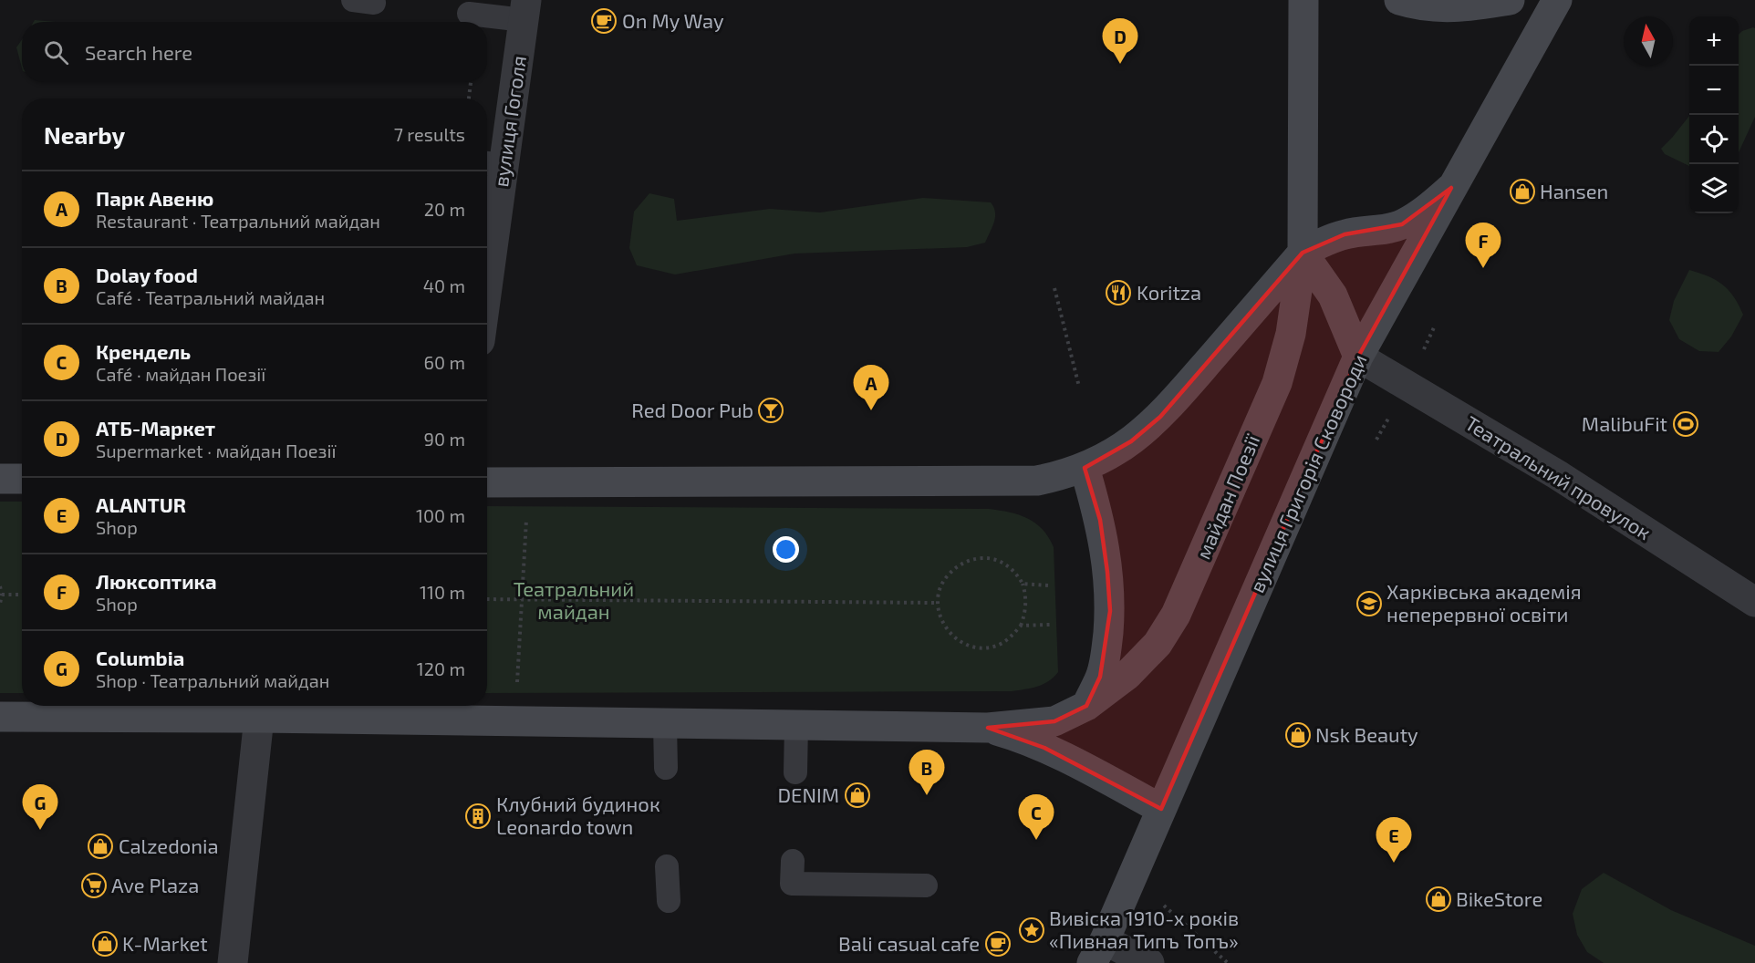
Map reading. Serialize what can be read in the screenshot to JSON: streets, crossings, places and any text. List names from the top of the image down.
{
  "streets": {
    "street": [
      "вулиця Гоголя",
      "вулиця Григорія Сковороди",
      "Театральний провулок",
      "майдан Поезії"
    ]
  },
  "crossings": [
    ["вулиця Григорія Сковороди", "Театральний провулок"]
  ],
  "parks": ["Театральний майдан"],
  "places": {
    "cafe": ["On My Way", "Bali casual cafe"],
    "shop": [
      "Hansen",
      "Nsk Beauty",
      "DENIM",
      "Calzedonia",
      "BikeStore",
      "K-Market"
    ],
    "restaurant": ["Koritza"],
    "bar": ["Red Door Pub"],
    "sports": ["MalibuFit"],
    "school or university": ["Харківська академія неперервної освіти"],
    "building": ["Клубний будинок Leonardo town"],
    "supermarket": ["Ave Plaza"],
    "place": ["Вивіска 1910-х років «Пивная Типъ Топъ»"]
  },
  "north": "top",
  "page": {
    "map_buttons": ["+", "−"],
    "pins": [
      "D",
      "F",
      "A",
      "B",
      "G",
      "C",
      "E"
    ],
    "search": "Search here",
    "heading": ["Nearby", "7 results"],
    "list": [
      {
        "mark": "A",
        "name": "Парк Авеню",
        "note": "Restaurant · Театральний майдан",
        "value": "20 m"
      },
      {
        "mark": "B",
        "name": "Dolay food",
        "note": "Café · Театральний майдан",
        "value": "40 m"
      },
      {
        "mark": "C",
        "name": "Крендель",
        "note": "Café · майдан Поезії",
        "value": "60 m"
      },
      {
        "mark": "D",
        "name": "АТБ-Маркет",
        "note": "Supermarket · майдан Поезії",
        "value": "90 m"
      },
      {
        "mark": "E",
        "name": "ALANTUR",
        "note": "Shop",
        "value": "100 m"
      },
      {
        "mark": "F",
        "name": "Люксоптика",
        "note": "Shop",
        "value": "110 m"
      },
      {
        "mark": "G",
        "name": "Columbia",
        "note": "Shop · Театральний майдан",
        "value": "120 m"
      }
    ]
  }
}
